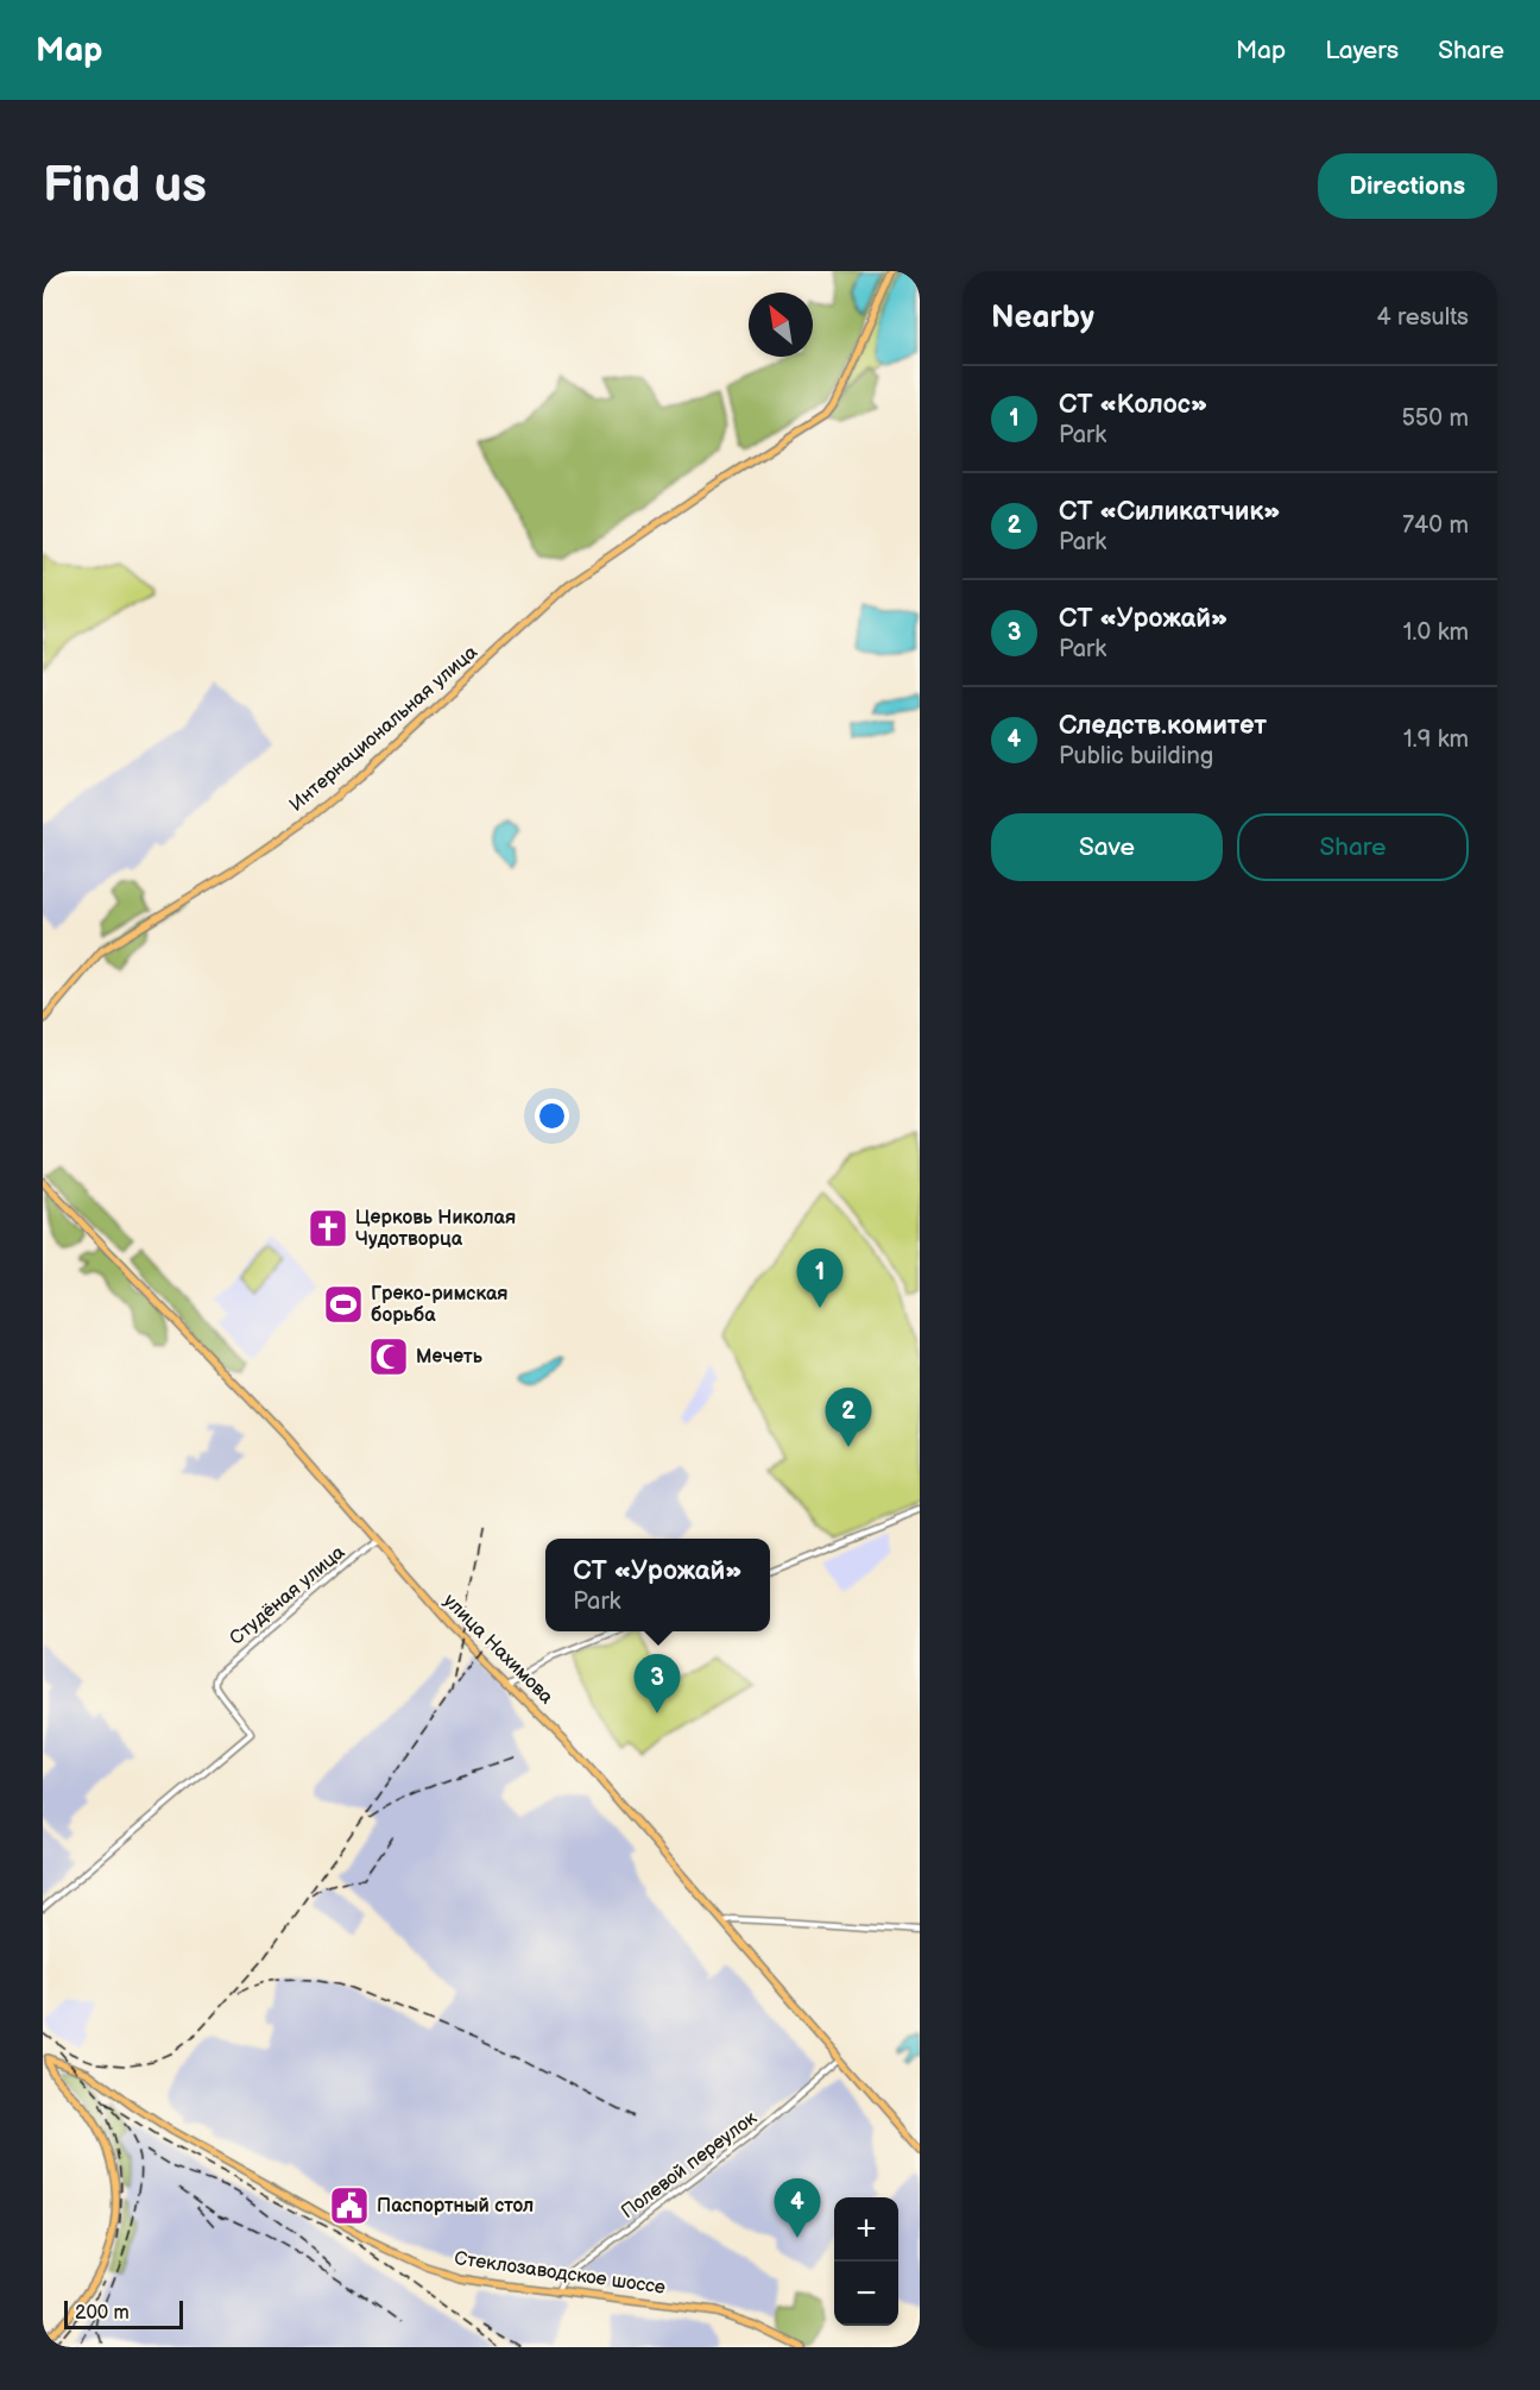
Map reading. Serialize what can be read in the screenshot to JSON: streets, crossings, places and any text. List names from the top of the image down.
{
  "streets": {
    "main road": ["Интернациональная улица", "улица Нахимова", "Стеклозаводское шоссе"],
    "street": ["Студёная улица", "Полевой переулок"]
  },
  "crossings": [
    ["Студёная улица", "улица Нахимова"],
    ["улица Нахимова", "Полевой переулок"],
    ["Полевой переулок", "Стеклозаводское шоссе"]
  ],
  "places": {
    "church": ["Церковь Николая Чудотворца"],
    "sports": ["Греко-римская борьба"],
    "mosque": ["Мечеть"],
    "public building": ["Паспортный стол"]
  },
  "scale_bar": "200 m",
  "north": "top left",
  "page": {
    "header": "Map",
    "nav": ["Map", "Layers", "Share"],
    "buttons": [
      "Directions",
      ["Save", "Share"]
    ],
    "title": "Find us",
    "heading": ["Nearby", "4 results"],
    "list": [
      {
        "mark": "1",
        "name": "СТ «Колос»",
        "note": "Park",
        "value": "550 m"
      },
      {
        "mark": "2",
        "name": "СТ «Силикатчик»",
        "note": "Park",
        "value": "740 m"
      },
      {
        "mark": "3",
        "name": "СТ «Урожай»",
        "note": "Park",
        "value": "1.0 km"
      },
      {
        "mark": "4",
        "name": "Следств.комитет",
        "note": "Public building",
        "value": "1.9 km"
      }
    ],
    "pins": [
      "1",
      "2",
      "3",
      "4"
    ],
    "popup": ["СТ «Урожай»", "Park"],
    "map_buttons": ["+", "−"],
    "scale": "200 m"
  }
}
